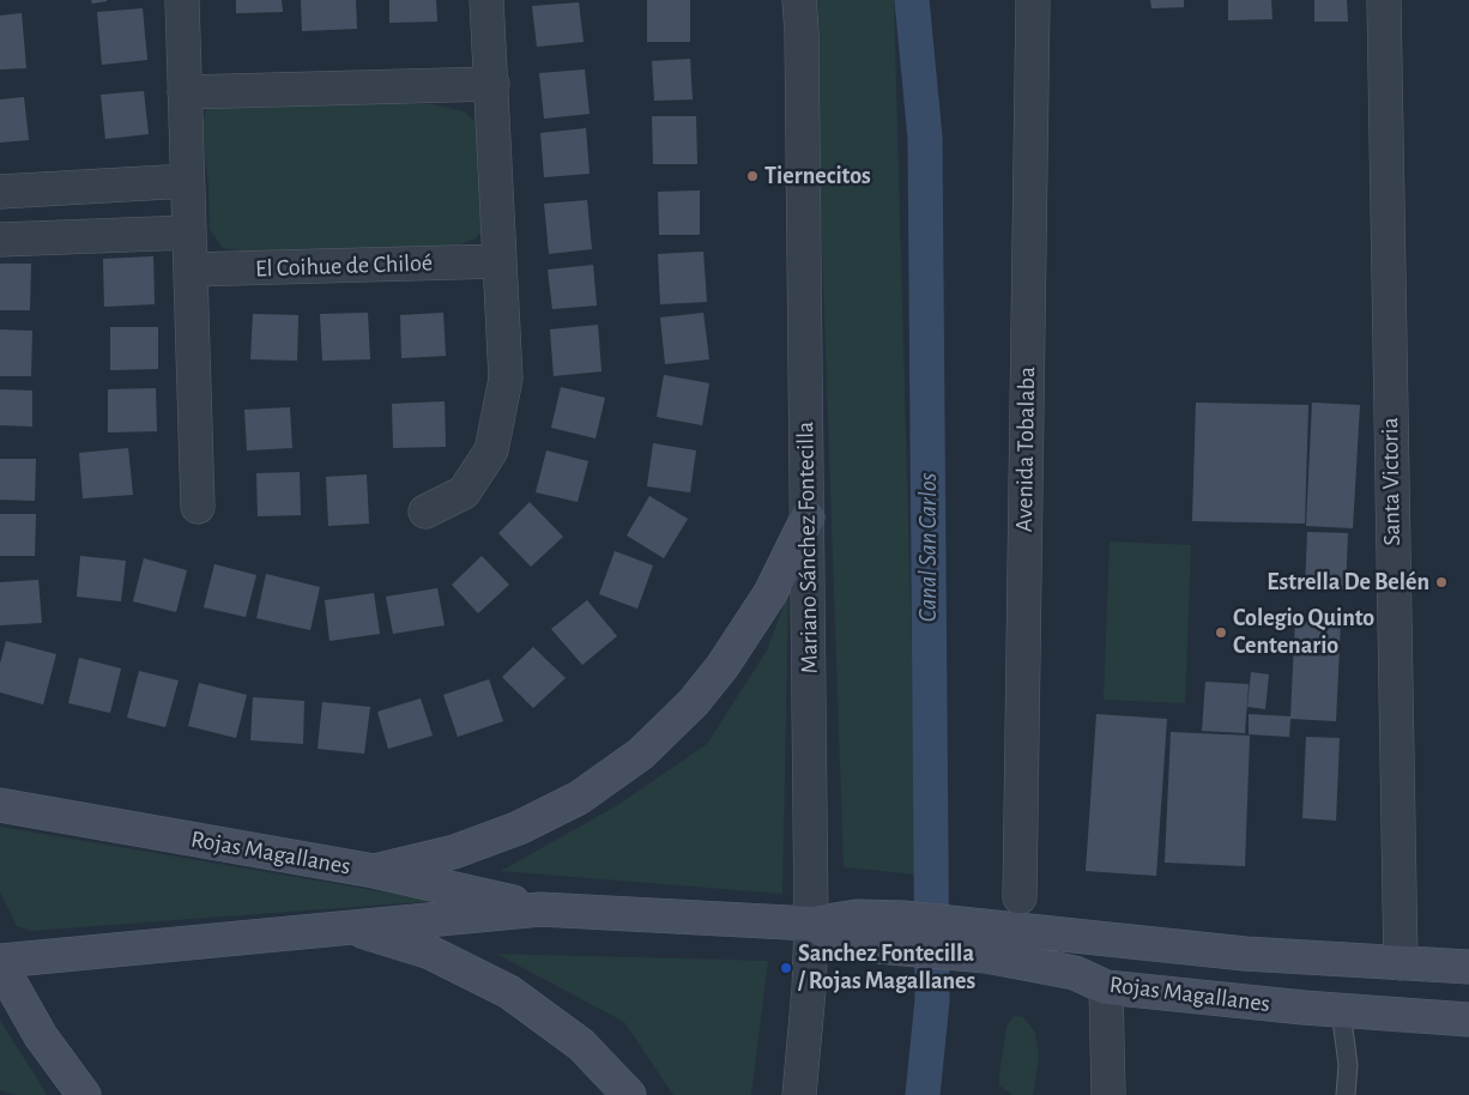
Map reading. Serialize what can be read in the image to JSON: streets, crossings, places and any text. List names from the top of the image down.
{
  "streets": {
    "street": [
      "El Coihue de Chiloé",
      "Avenida Tobalaba",
      "Santa Victoria",
      "Mariano Sánchez Fontecilla",
      "Rojas Magallanes"
    ]
  },
  "crossings": [
    ["Santa Victoria", "Rojas Magallanes"],
    ["Mariano Sánchez Fontecilla", "Rojas Magallanes"]
  ],
  "water": ["Canal San Carlos"],
  "places": [
    "Tiernecitos",
    "Estrella De Belén",
    "Colegio Quinto Centenario",
    "Sanchez Fontecilla / Rojas Magallanes"
  ]
}
